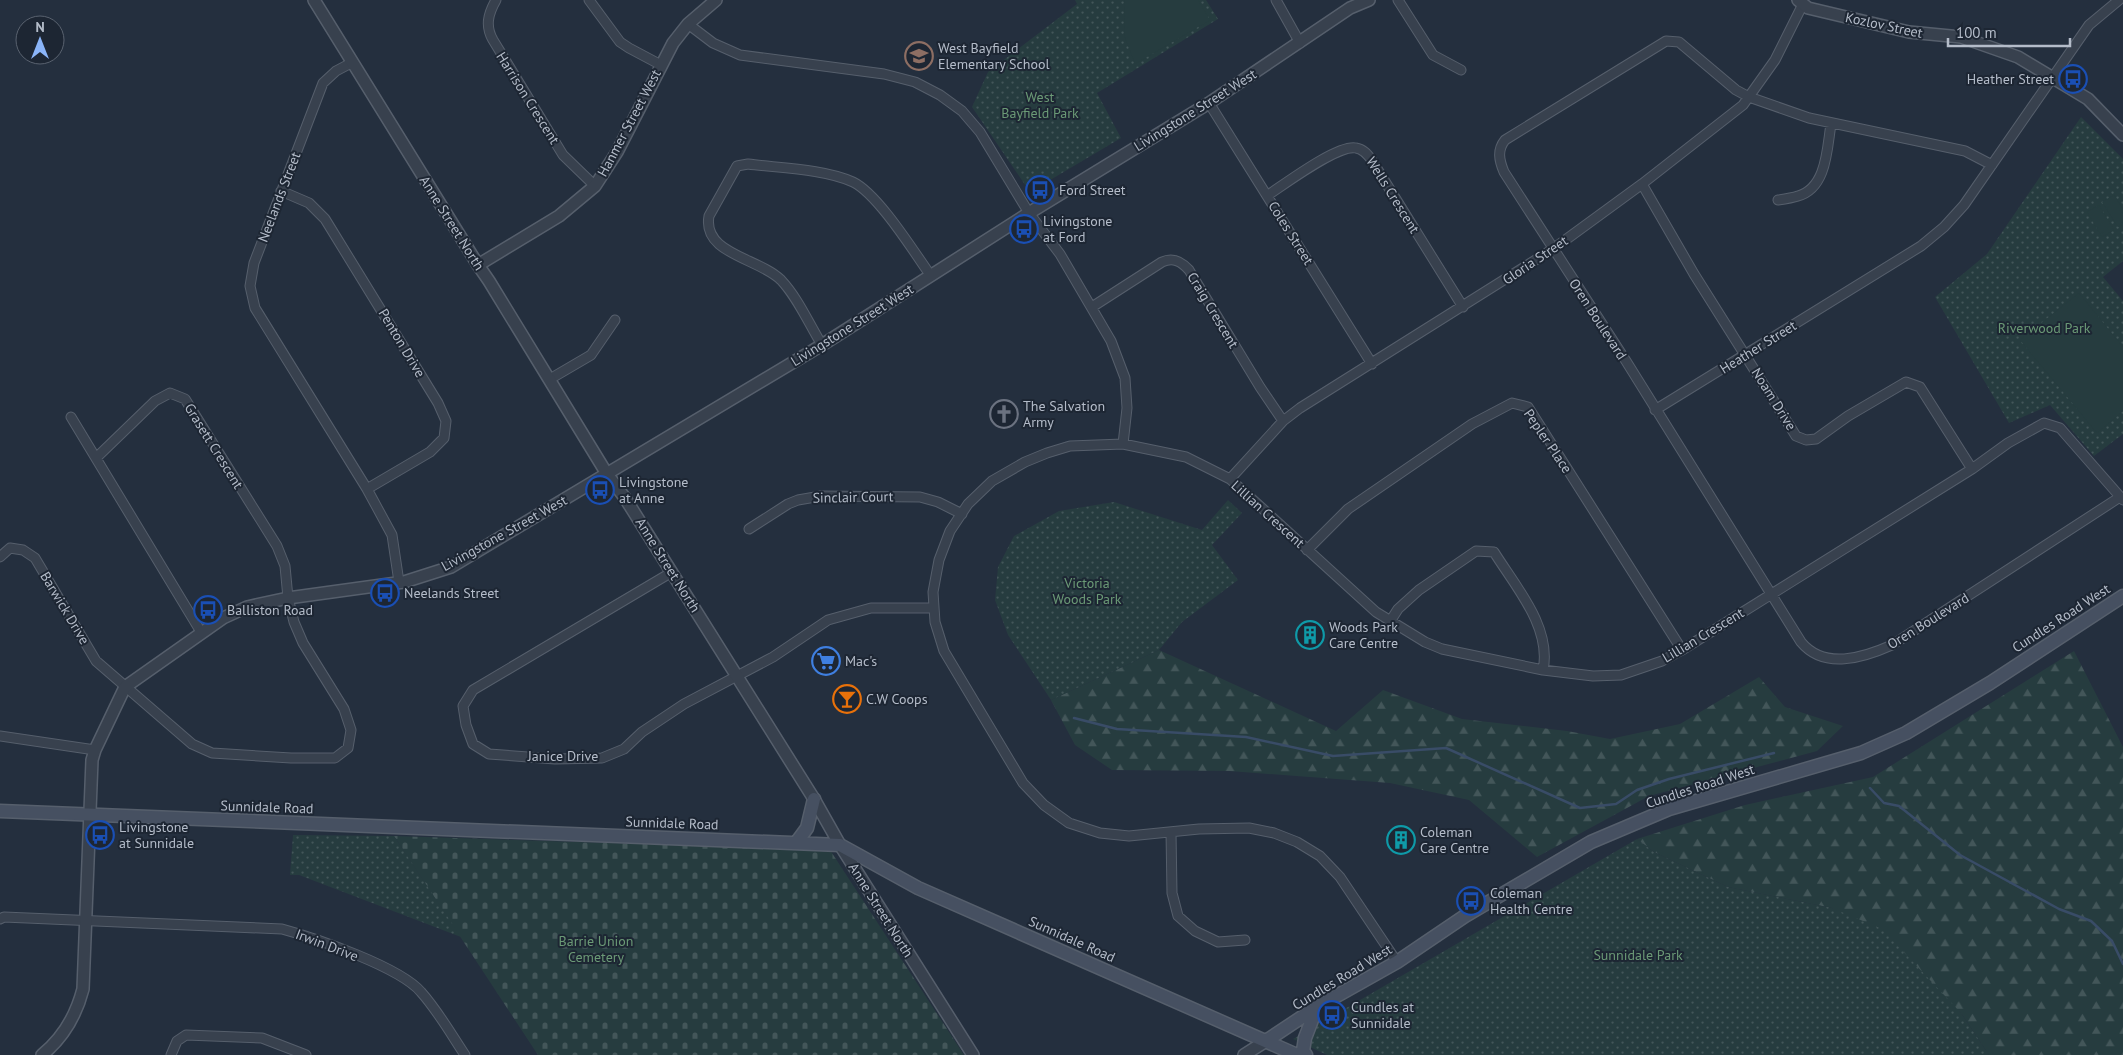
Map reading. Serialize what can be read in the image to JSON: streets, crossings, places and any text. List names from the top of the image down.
{
  "streets": {
    "main road": ["Cundles Road West", "Sunnidale Road"],
    "street": [
      "Kozlov Street",
      "Harrison Crescent",
      "Livingstone Street West",
      "Hanmer Street West",
      "Wells Crescent",
      "Neelands Street",
      "Anne Street North",
      "Coles Street",
      "Gloria Street",
      "Craig Crescent",
      "Oren Boulevard",
      "Penton Drive",
      "Heather Street",
      "Noam Drive",
      "Pepler Place",
      "Grasett Crescent",
      "Sinclair Court",
      "Lillian Crescent",
      "Barwick Drive",
      "Janice Drive",
      "Irwin Drive"
    ]
  },
  "crossings": [
    ["Kozlov Street", "Gloria Street"],
    ["Kozlov Street", "Heather Street"],
    ["Harrison Crescent", "Hanmer Street West"],
    ["Livingstone Street West", "Neelands Street"],
    ["Livingstone Street West", "Anne Street North"],
    ["Livingstone Street West", "Coles Street"],
    ["Livingstone Street West", "Grasett Crescent"],
    ["Livingstone Street West", "Barwick Drive"],
    ["Livingstone Street West", "Sunnidale Road"],
    ["Livingstone Street West", "Irwin Drive"],
    ["Hanmer Street West", "Anne Street North"],
    ["Wells Crescent", "Coles Street"],
    ["Wells Crescent", "Gloria Street"],
    ["Neelands Street", "Anne Street North"],
    ["Neelands Street", "Penton Drive"],
    ["Anne Street North", "Janice Drive"],
    ["Anne Street North", "Sunnidale Road"],
    ["Coles Street", "Gloria Street"],
    ["Gloria Street", "Craig Crescent"],
    ["Gloria Street", "Oren Boulevard"],
    ["Gloria Street", "Noam Drive"],
    ["Gloria Street", "Lillian Crescent"],
    ["Oren Boulevard", "Heather Street"],
    ["Oren Boulevard", "Lillian Crescent"],
    ["Heather Street", "Noam Drive"],
    ["Noam Drive", "Lillian Crescent"],
    ["Pepler Place", "Lillian Crescent"],
    ["Sinclair Court", "Lillian Crescent"],
    ["Lillian Crescent", "Cundles Road West"],
    ["Lillian Crescent", "Janice Drive"],
    ["Cundles Road West", "Sunnidale Road"]
  ],
  "parks": [
    "West Bayfield Park",
    "Riverwood Park",
    "Victoria Woods Park",
    "Barrie Union Cemetery",
    "Sunnidale Park"
  ],
  "places": {
    "school or university": ["West Bayfield Elementary School"],
    "bus stop": [
      "Heather Street",
      "Ford Street",
      "Livingstone at Ford",
      "Livingstone at Anne",
      "Neelands Street",
      "Balliston Road",
      "Livingstone at Sunnidale",
      "Coleman Health Centre",
      "Cundles at Sunnidale"
    ],
    "church": ["The Salvation Army"],
    "building": ["Woods Park Care Centre", "Coleman Care Centre"],
    "supermarket": ["Mac's"],
    "bar": ["C.W Coops"]
  },
  "scale_bar": "100 m",
  "north": "top"
}
